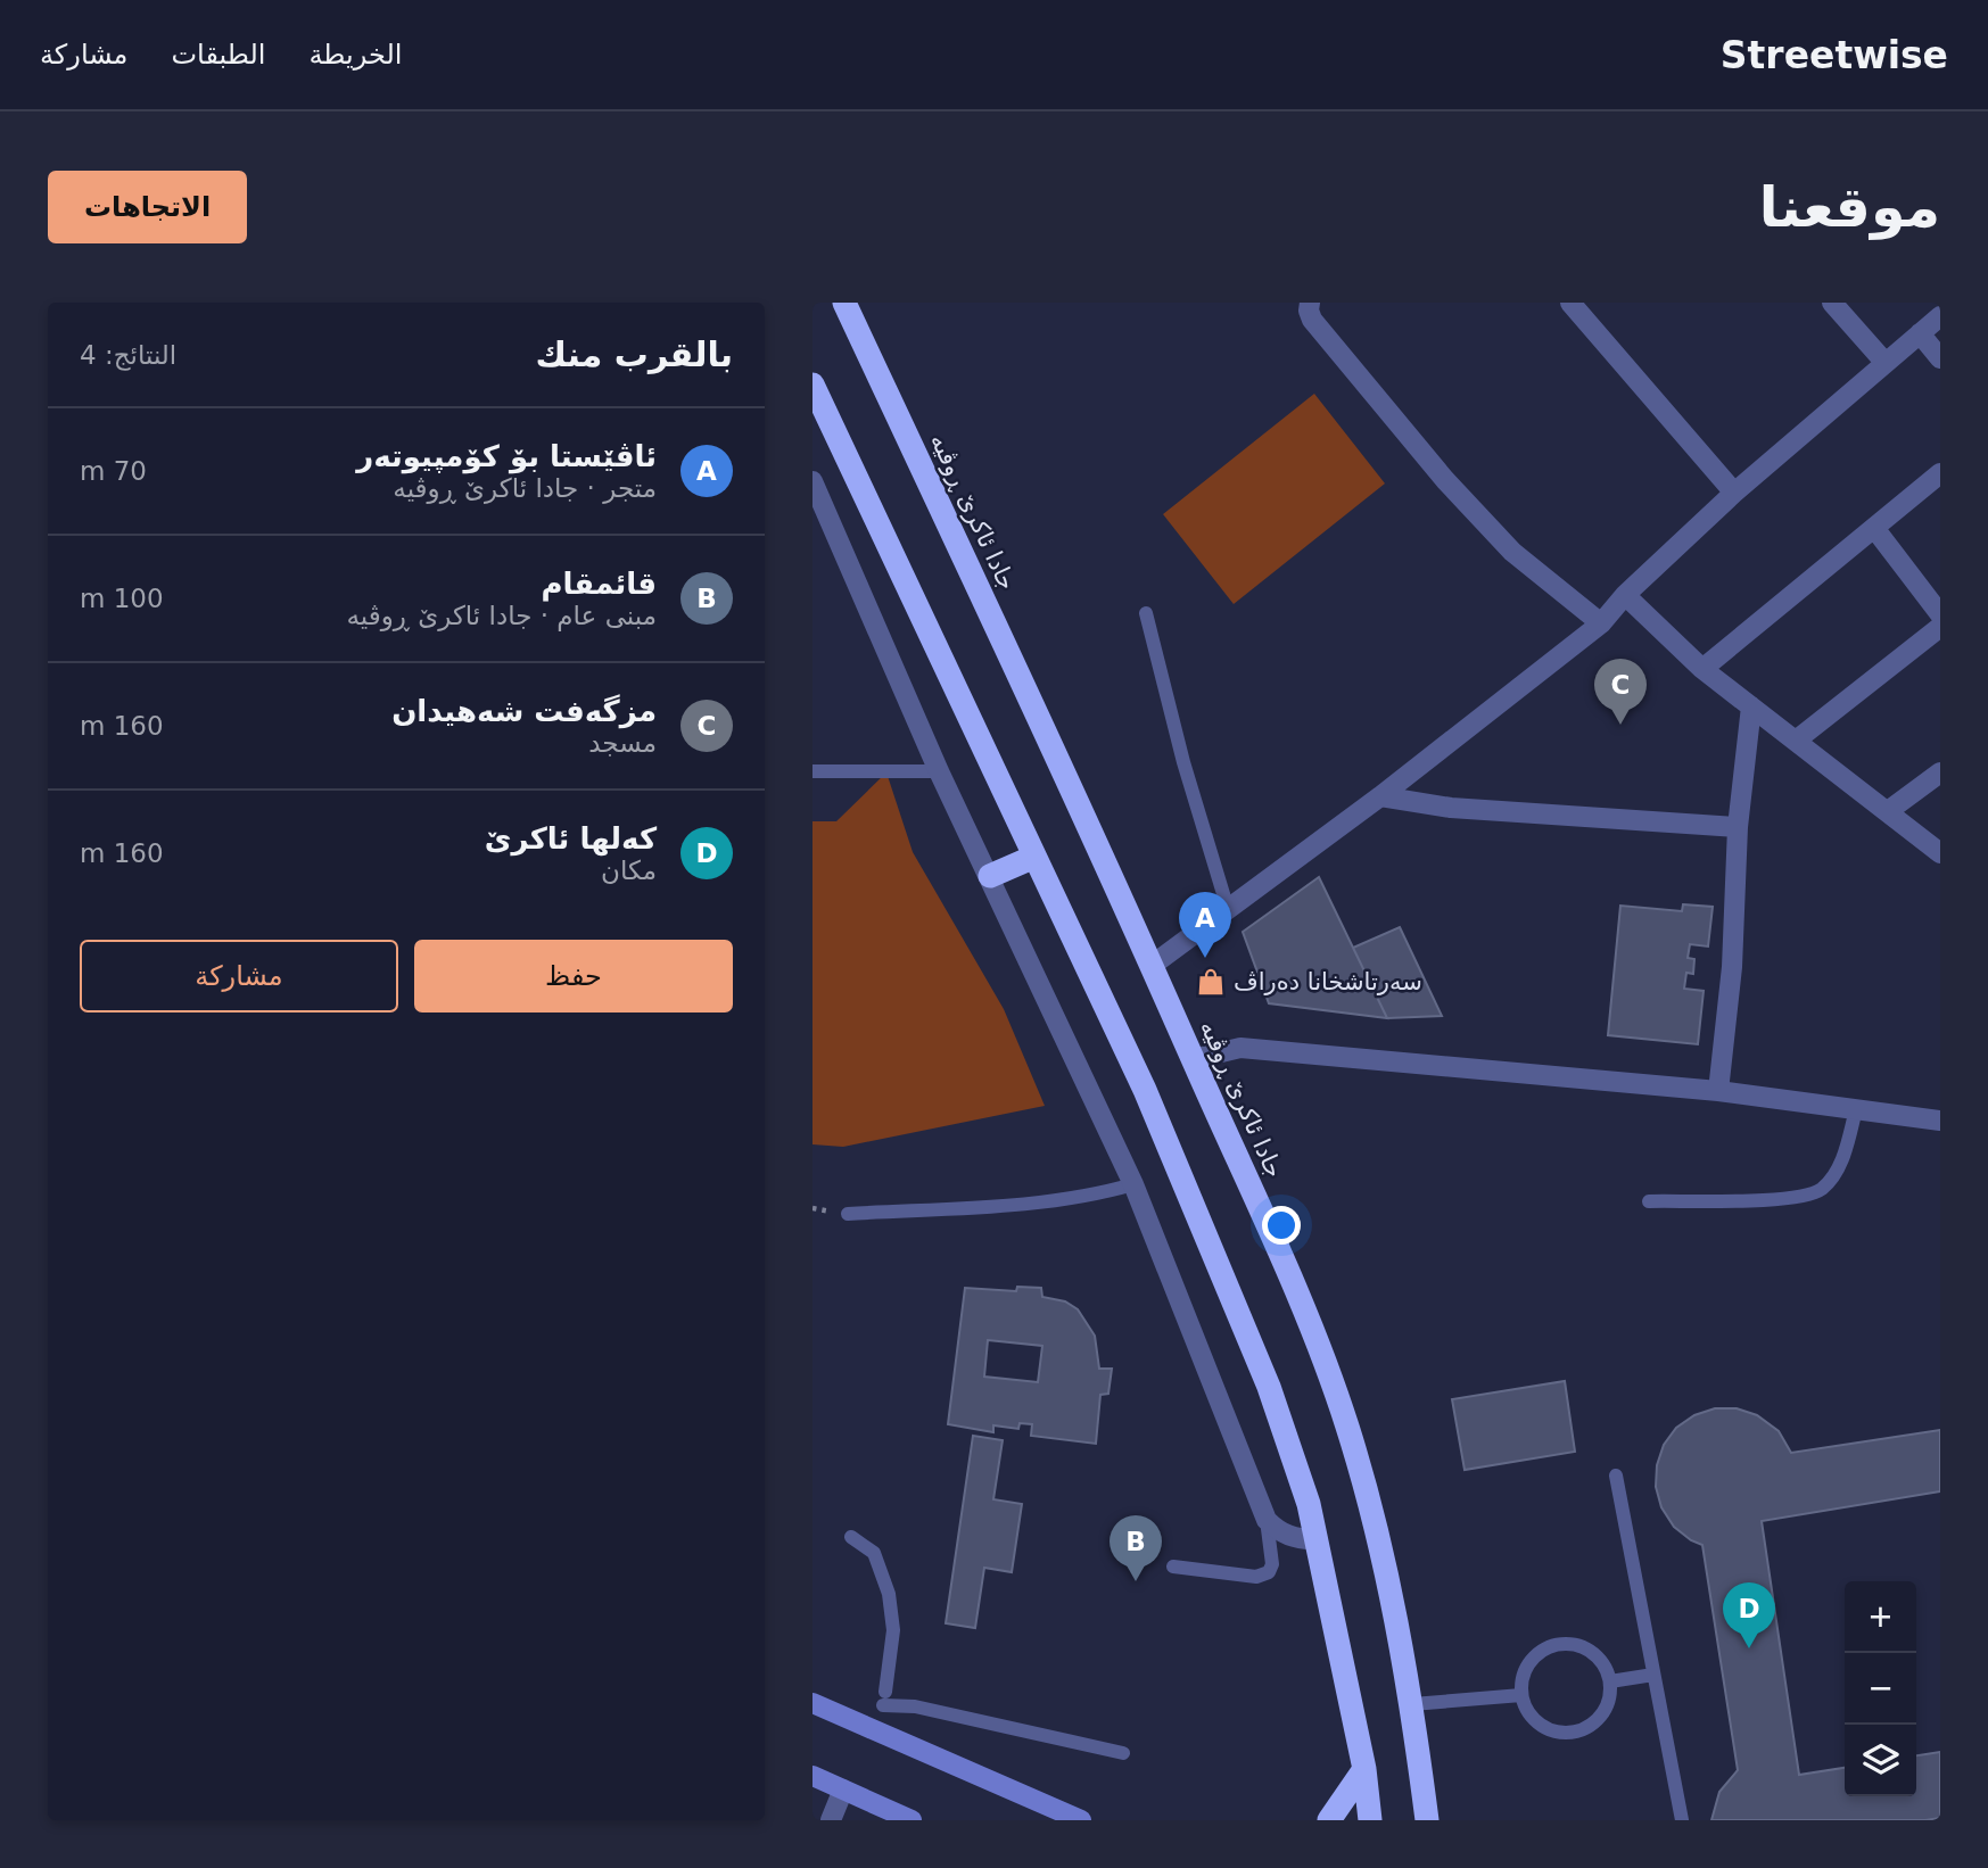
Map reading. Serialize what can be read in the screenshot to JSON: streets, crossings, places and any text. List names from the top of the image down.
{
  "streets": {
    "highway": ["جادا ئاکرێ ڕوڤیە"]
  },
  "places": {
    "shop": ["سەرتاشخانا دەراڤ"]
  },
  "page": {
    "header": "Streetwise",
    "nav": ["الخريطة", "الطبقات", "مشاركة"],
    "buttons": [
      "الاتجاهات",
      ["حفظ", "مشاركة"]
    ],
    "title": "موقعنا",
    "heading": ["بالقرب منك", "النتائج: 4"],
    "list": [
      {
        "mark": "A",
        "name": "ئاڤێستا بۆ کۆمپیوتەر",
        "note": "متجر · جادا ئاکرێ ڕوڤیە",
        "value": "70 m"
      },
      {
        "mark": "B",
        "name": "قائمقام",
        "note": "مبنى عام · جادا ئاکرێ ڕوڤیە",
        "value": "100 m"
      },
      {
        "mark": "C",
        "name": "مزگەفت شه‌هيدان",
        "note": "مسجد",
        "value": "160 m"
      },
      {
        "mark": "D",
        "name": "کەلها ئاکرێ",
        "note": "مكان",
        "value": "160 m"
      }
    ],
    "pins": [
      "C",
      "A",
      "B",
      "D"
    ],
    "map_buttons": ["+", "−"]
  }
}
